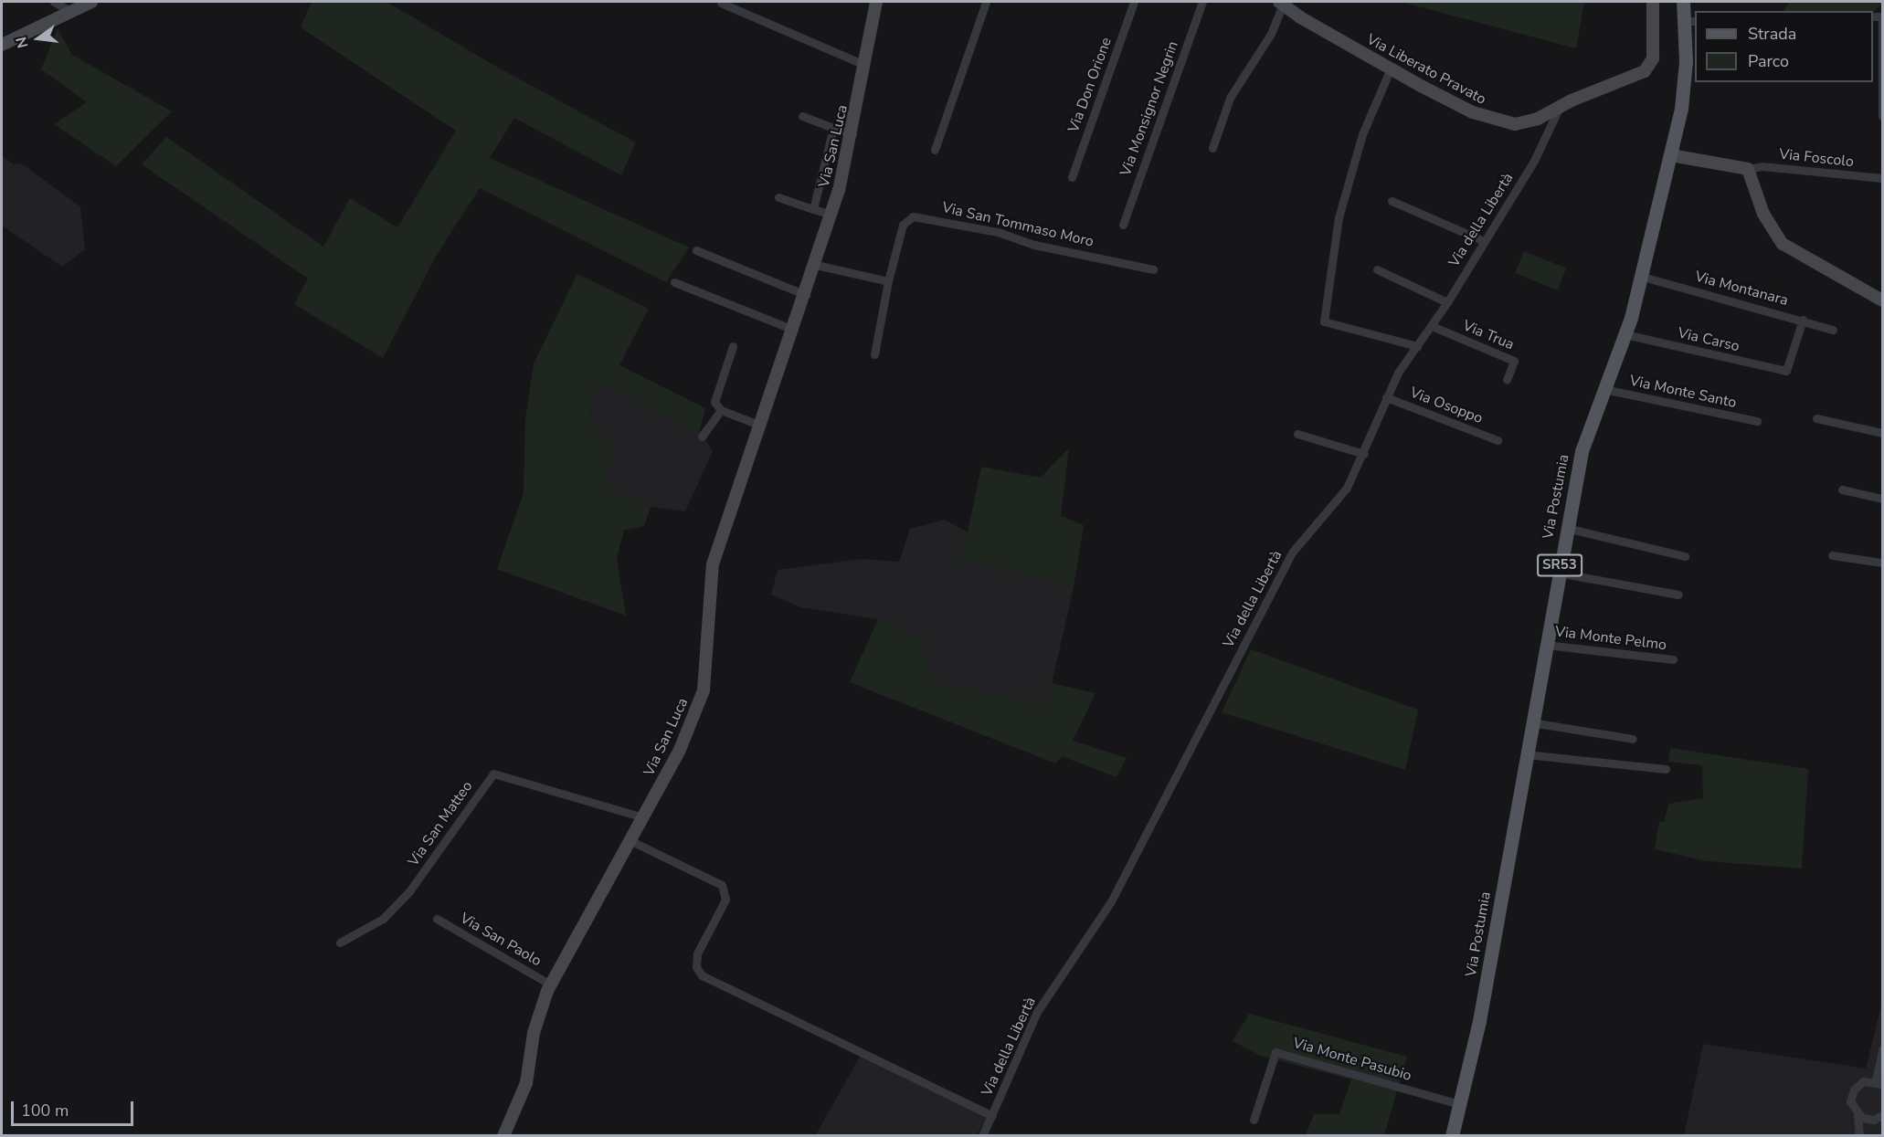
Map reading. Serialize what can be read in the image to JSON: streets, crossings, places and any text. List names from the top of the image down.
{
  "streets": {
    "main road": ["Via Postumia", "SR53"],
    "street": [
      "Via Liberato Pravato",
      "Via Don Orione",
      "Via Monsignor Negrin",
      "Via San Luca",
      "Via Foscolo",
      "Via della Libertà",
      "Via San Tommaso Moro",
      "Via Montanara",
      "Via Trua",
      "Via Carso",
      "Via Monte Santo",
      "Via Osoppo",
      "Via Monte Pelmo",
      "Via San Matteo",
      "Via San Paolo",
      "Via Monte Pasubio"
    ]
  },
  "crossings": [
    ["Via Liberato Pravato", "Via della Libertà"],
    ["Via San Luca", "Via della Libertà"],
    ["Via San Luca", "Via San Matteo"],
    ["Via San Luca", "Via San Paolo"],
    ["Via della Libertà", "Via Trua"],
    ["Via della Libertà", "Via Osoppo"],
    ["Via Montanara", "Via Carso"],
    ["Via Montanara", "Via Postumia"],
    ["Via Carso", "Via Postumia"],
    ["Via Monte Santo", "Via Postumia"],
    ["Via Postumia", "Via Monte Pelmo"],
    ["Via Postumia", "Via Monte Pasubio"]
  ],
  "legend": ["Strada", "Parco"],
  "scale_bar": "100 m",
  "north": "left"
}
